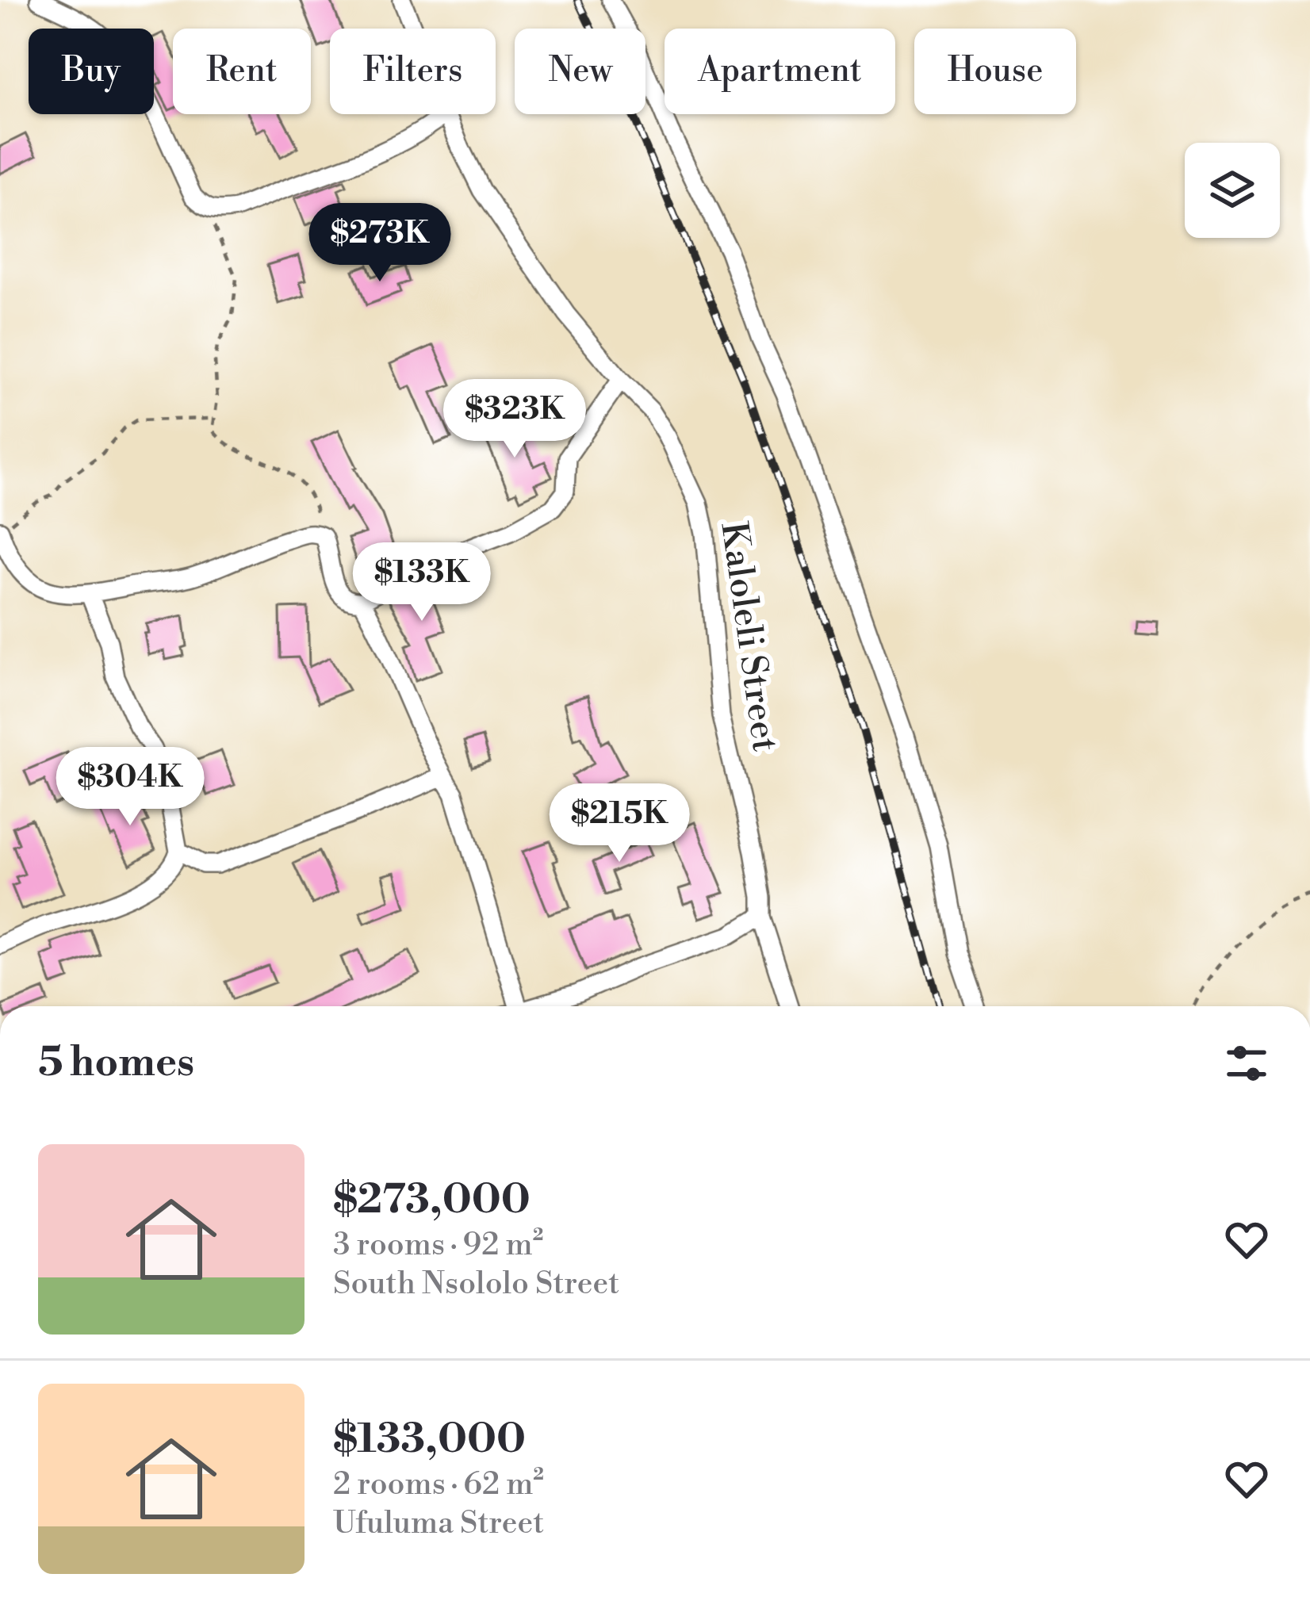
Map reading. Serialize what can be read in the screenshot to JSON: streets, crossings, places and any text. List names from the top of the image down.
{
  "streets": {
    "street": ["Kaloleli Street"]
  },
  "page": {
    "chip": [
      "Buy",
      "Rent",
      "Filters",
      "New",
      "Apartment",
      "House"
    ],
    "price": [
      "$273K",
      "$323K",
      "$133K",
      "$304K",
      "$215K"
    ],
    "heading": "5 homes",
    "list": [
      {
        "name": "$273,000",
        "note": "3 rooms · 92 m² · South Nsololo Street"
      },
      {
        "name": "$133,000",
        "note": "2 rooms · 62 m² · Ufuluma Street"
      }
    ]
  }
}
